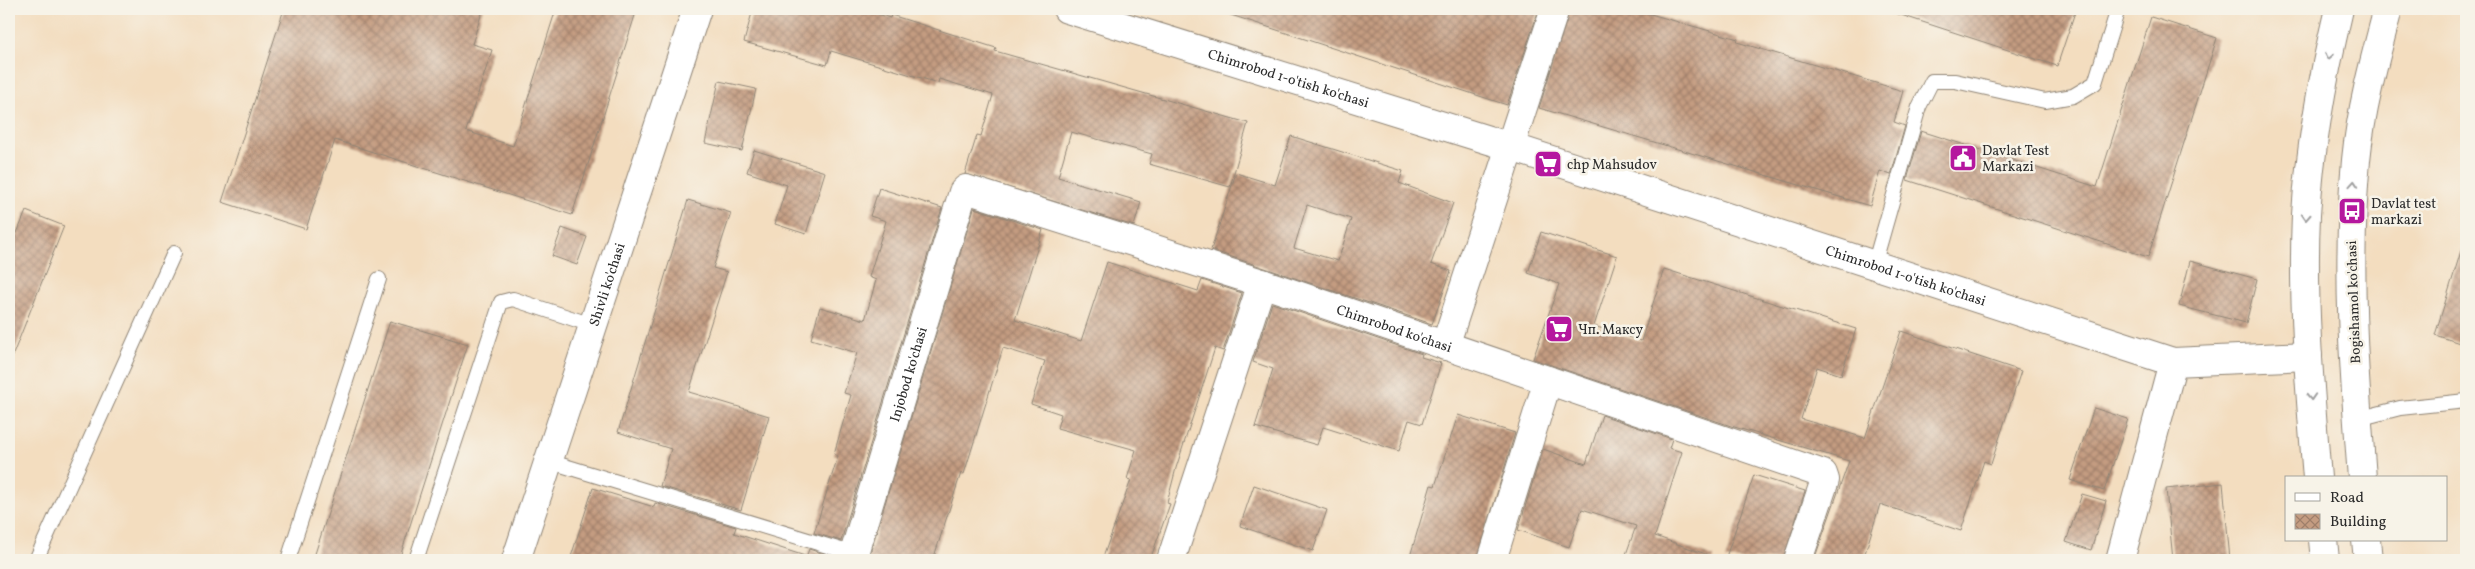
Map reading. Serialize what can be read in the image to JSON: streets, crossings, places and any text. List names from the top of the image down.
{
  "streets": {
    "street": [
      "Chimrobod 1-o'tish ko'chasi",
      "Shivli ko'chasi",
      "Bogishamol ko'chasi",
      "Chimrobod ko'chasi",
      "Injobod ko'chasi"
    ]
  },
  "crossings": [
    ["Chimrobod ko'chasi", "Injobod ko'chasi"]
  ],
  "places": {
    "public building": ["Davlat Test Markazi"],
    "supermarket": ["chp Mahsudov", "Чп. Максу"],
    "bus stop": ["Davlat test markazi"]
  },
  "legend": ["Road", "Building"]
}
